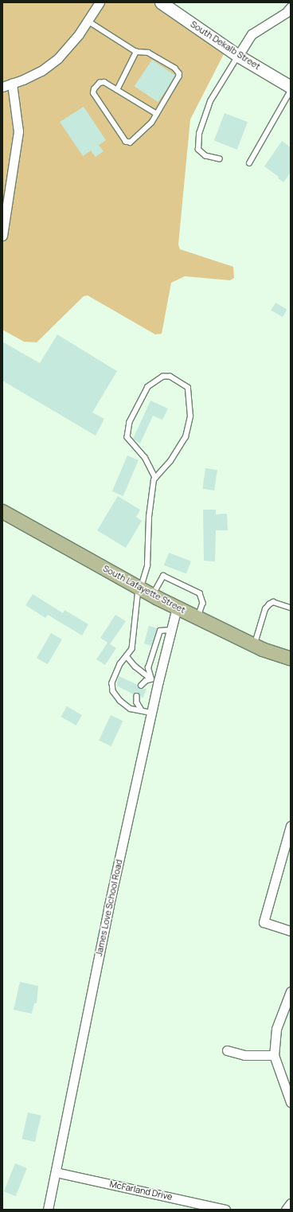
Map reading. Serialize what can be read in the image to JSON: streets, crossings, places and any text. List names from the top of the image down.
{
  "streets": {
    "main road": ["South Dekalb Street", "South Lafayette Street"],
    "street": ["James Love School Road", "McFarland Drive"]
  },
  "crossings": [
    ["South Lafayette Street", "James Love School Road"],
    ["James Love School Road", "McFarland Drive"]
  ]
}
